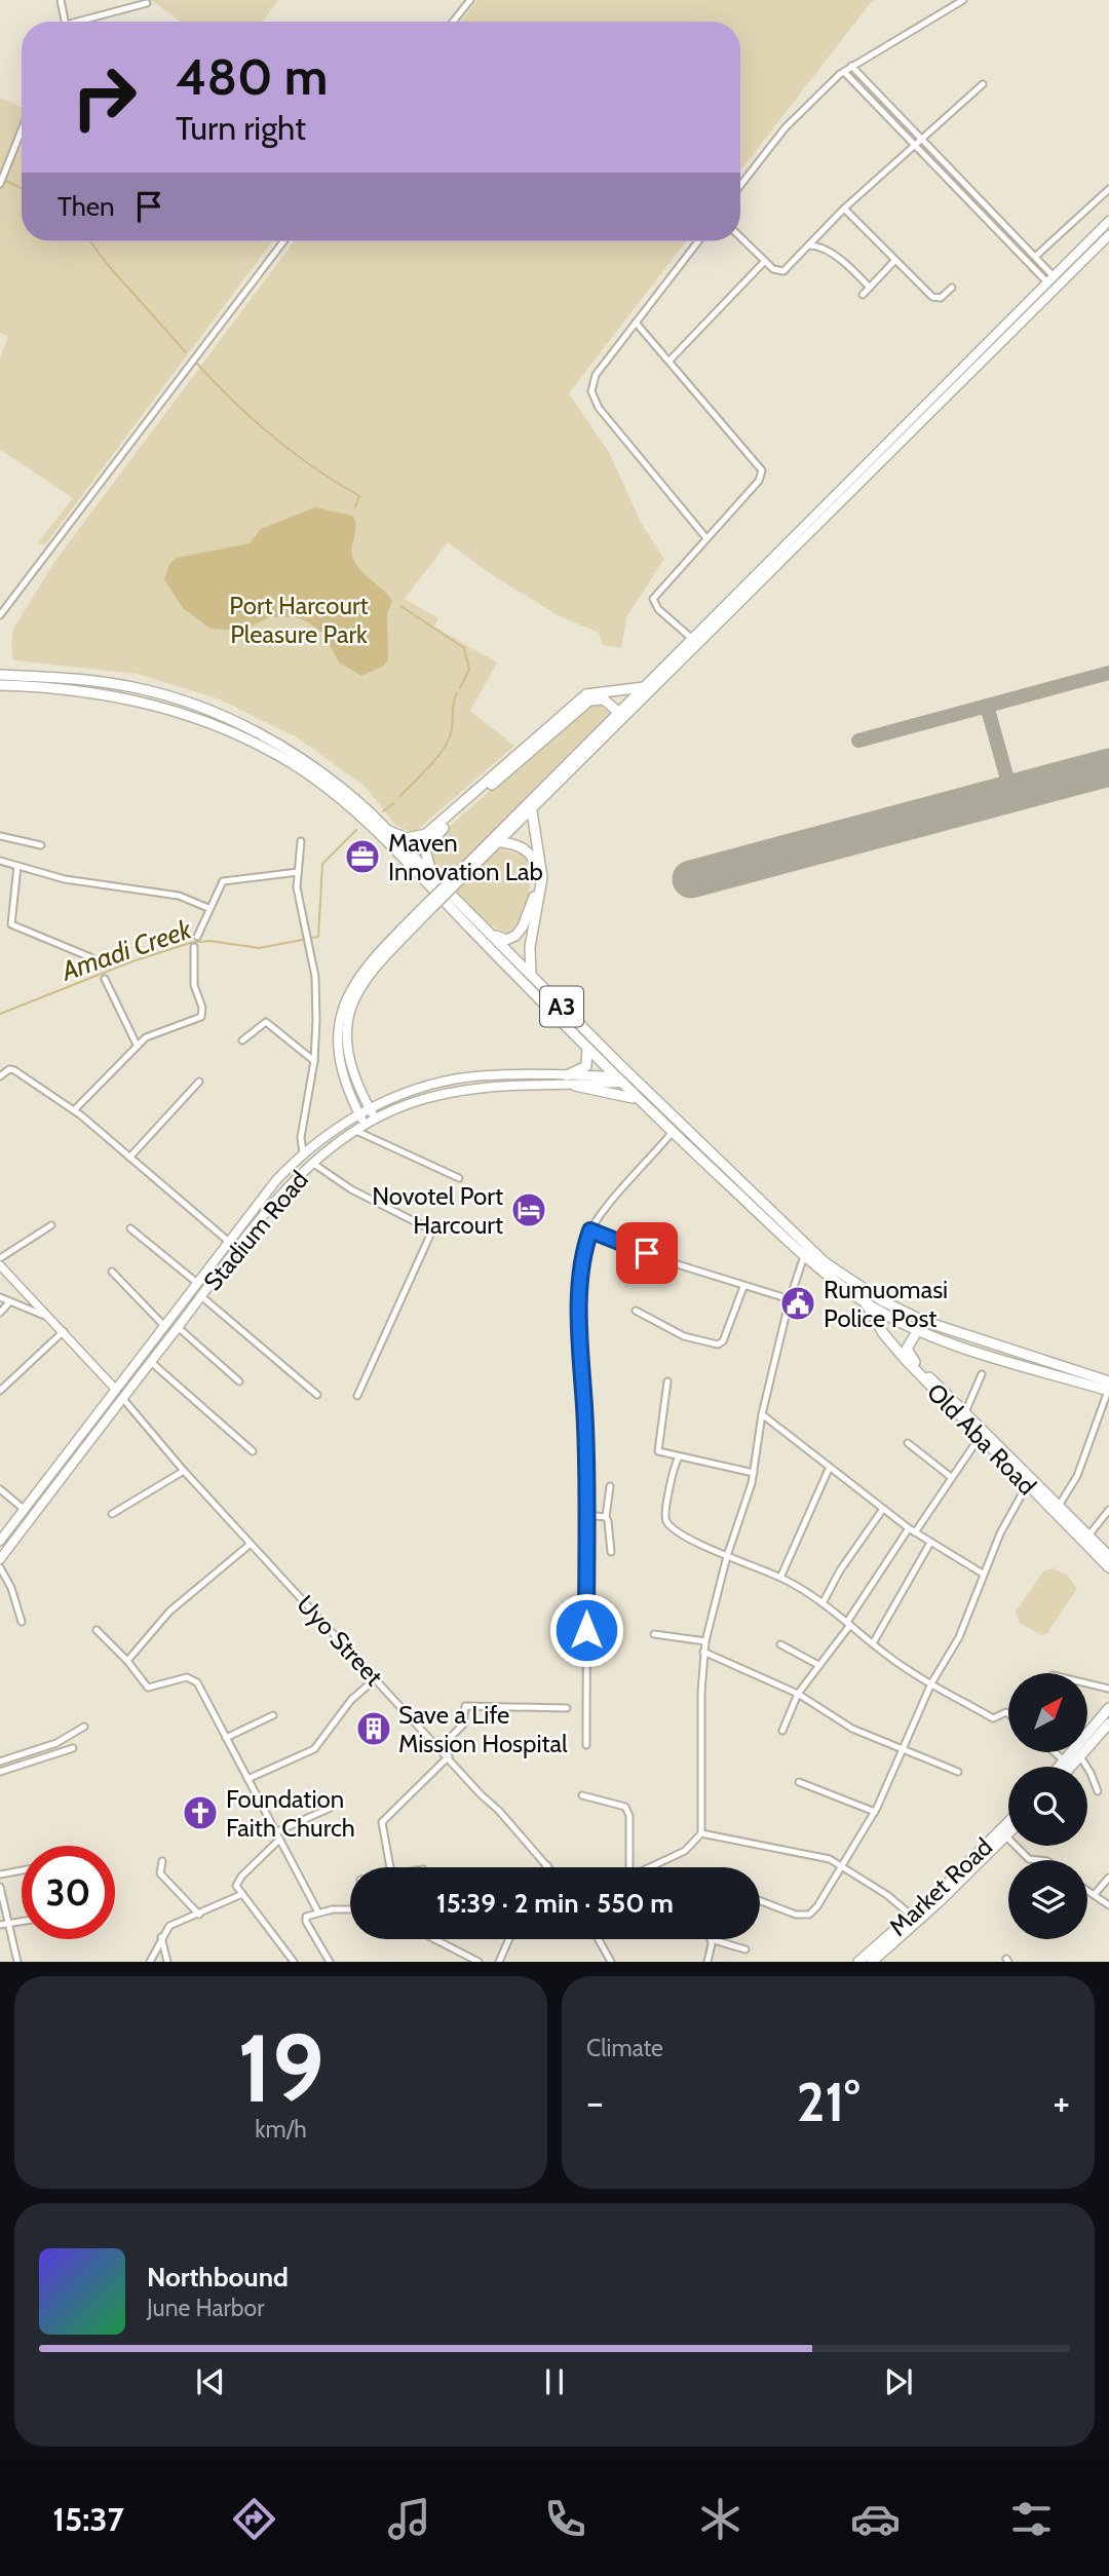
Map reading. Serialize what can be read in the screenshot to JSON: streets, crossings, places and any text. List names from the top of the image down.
{
  "streets": {
    "main road": [
      "A3",
      "Stadium Road",
      "Old Aba Road",
      "Market Road"
    ],
    "street": ["Uyo Street"]
  },
  "crossings": [
    ["A3", "Stadium Road"],
    ["A3", "Old Aba Road"],
    ["Stadium Road", "Uyo Street"]
  ],
  "water": ["Amadi Creek"],
  "parks": ["Port Harcourt Pleasure Park"],
  "places": {
    "office": ["Maven Innovation Lab"],
    "hotel": ["Novotel Port Harcourt"],
    "public building": ["Rumuomasi Police Post"],
    "building": ["Save a Life Mission Hospital"],
    "church": ["Foundation Faith Church"]
  },
  "north": "top right",
  "page": {
    "turn": ["480 m", "Turn right"],
    "then": "Then",
    "limit": "30",
    "trip": "15:39 · 2 min · 550 m",
    "tile": [
      ["19", "km/h"],
      "Climate"
    ],
    "heat": ["−", "21°", "+"],
    "song": ["Northbound", "June Harbor"],
    "tabs": "15:37"
  }
}
